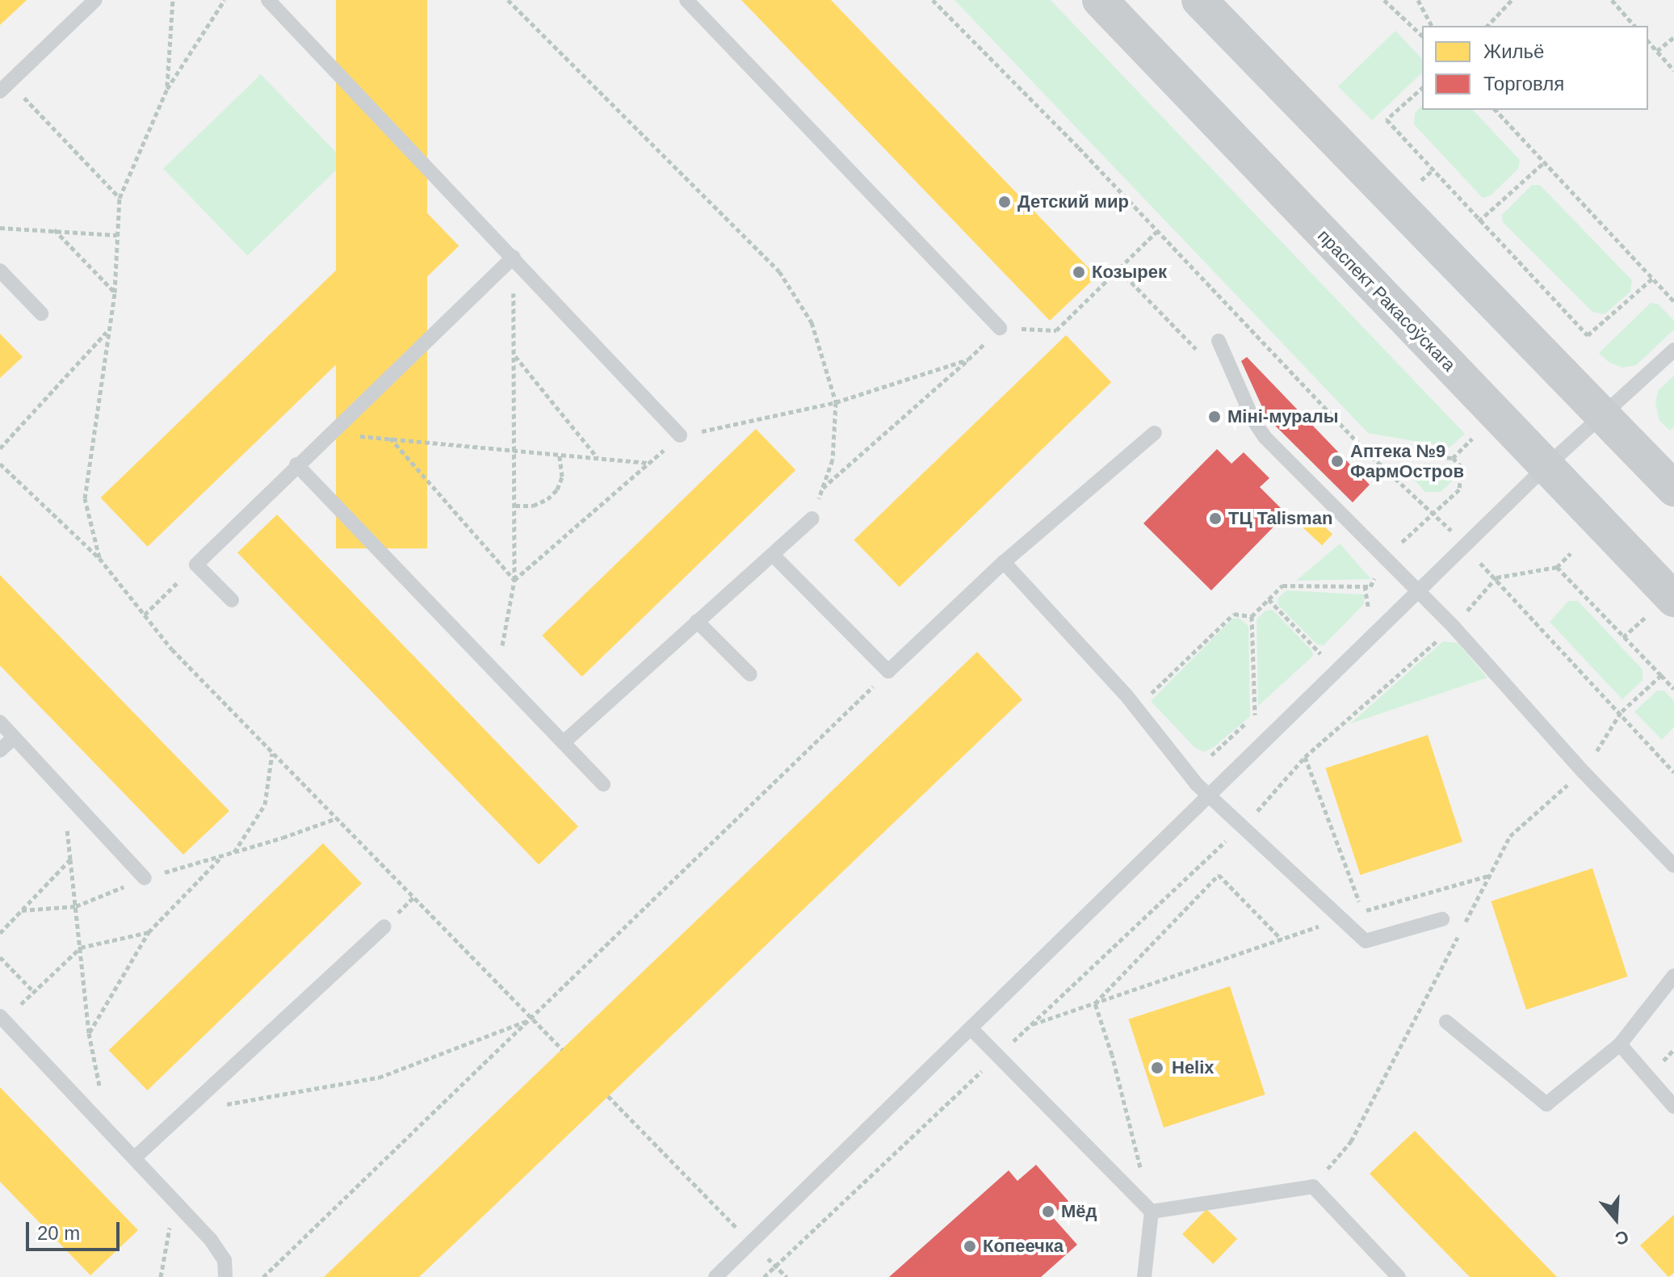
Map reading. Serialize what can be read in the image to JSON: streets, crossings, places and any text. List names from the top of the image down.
{
  "streets": {
    "main road": ["праспект Ракасоўскага"]
  },
  "places": [
    "Детский мир",
    "Козырек",
    "Міні-муралы",
    "Аптека №9 ФармОстров",
    "ТЦ Talisman",
    "Helix",
    "Мёд",
    "Копеечка"
  ],
  "legend": ["Жильё", "Торговля"],
  "scale_bar": "20 m",
  "north": "bottom"
}
